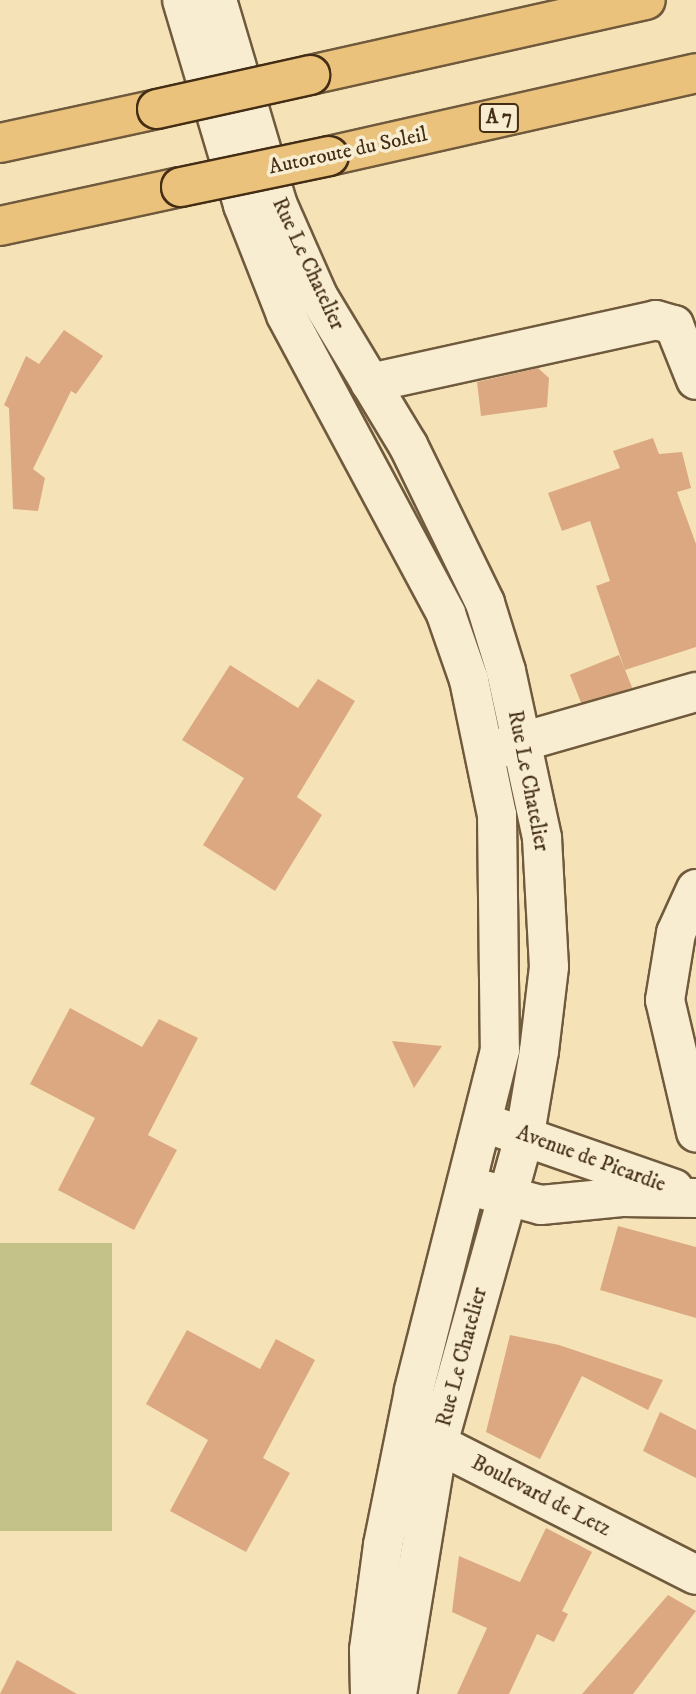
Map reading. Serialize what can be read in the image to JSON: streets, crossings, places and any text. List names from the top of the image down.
{
  "streets": {
    "highway": ["A 7", "Autoroute du Soleil"],
    "main road": ["Rue Le Chatelier", "Avenue de Picardie", "Boulevard de Letz"]
  },
  "crossings": [
    ["Rue Le Chatelier", "Avenue de Picardie"],
    ["Rue Le Chatelier", "Boulevard de Letz"]
  ]
}
